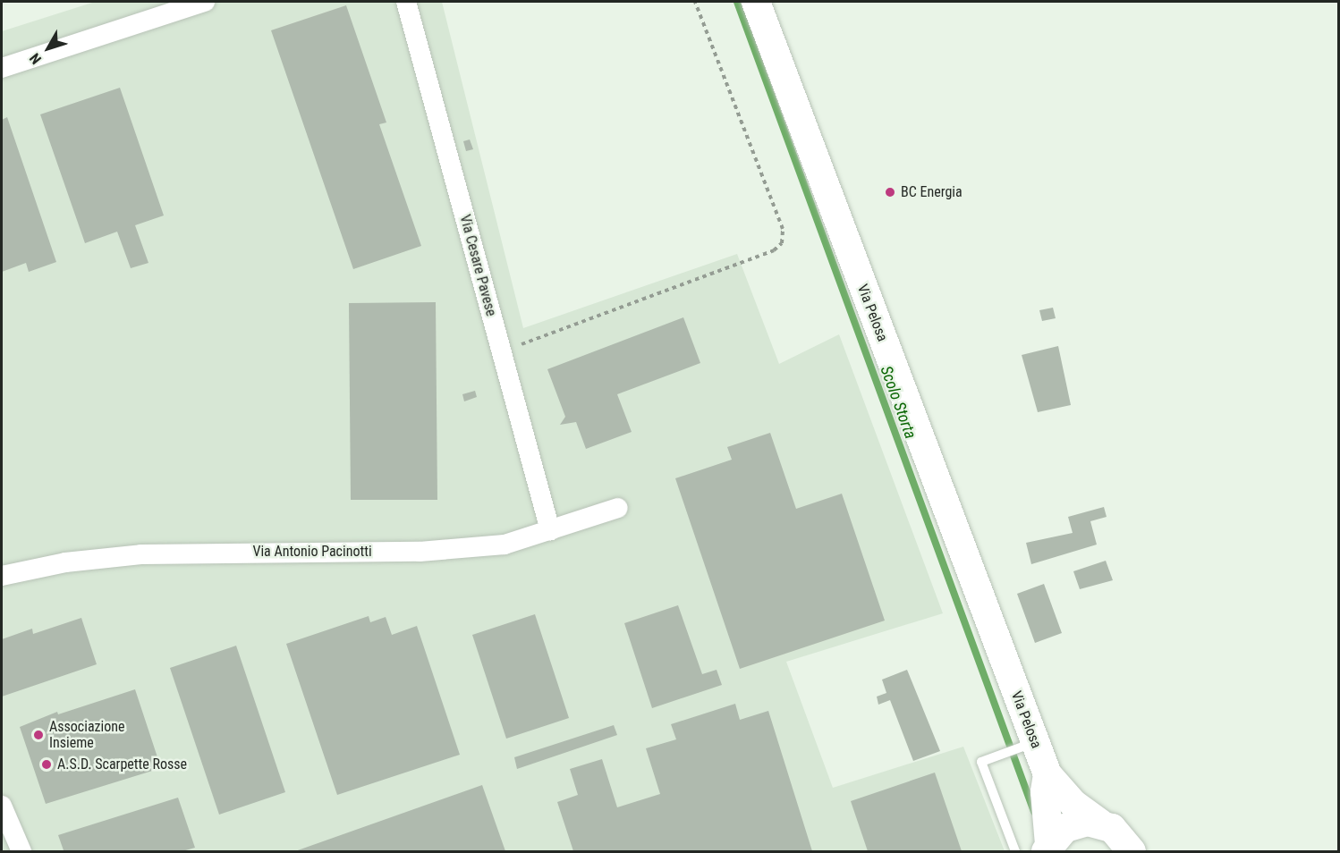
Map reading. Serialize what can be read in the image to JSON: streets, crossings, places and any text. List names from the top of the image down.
{
  "streets": {
    "main road": ["Via Pelosa"],
    "street": ["Via Cesare Pavese", "Via Antonio Pacinotti"]
  },
  "crossings": [
    ["Via Cesare Pavese", "Via Antonio Pacinotti"]
  ],
  "water": ["Scolo Storta"],
  "places": ["BC Energia", "Associazione Insieme", "A.S.D. Scarpette Rosse"],
  "north": "bottom left"
}
